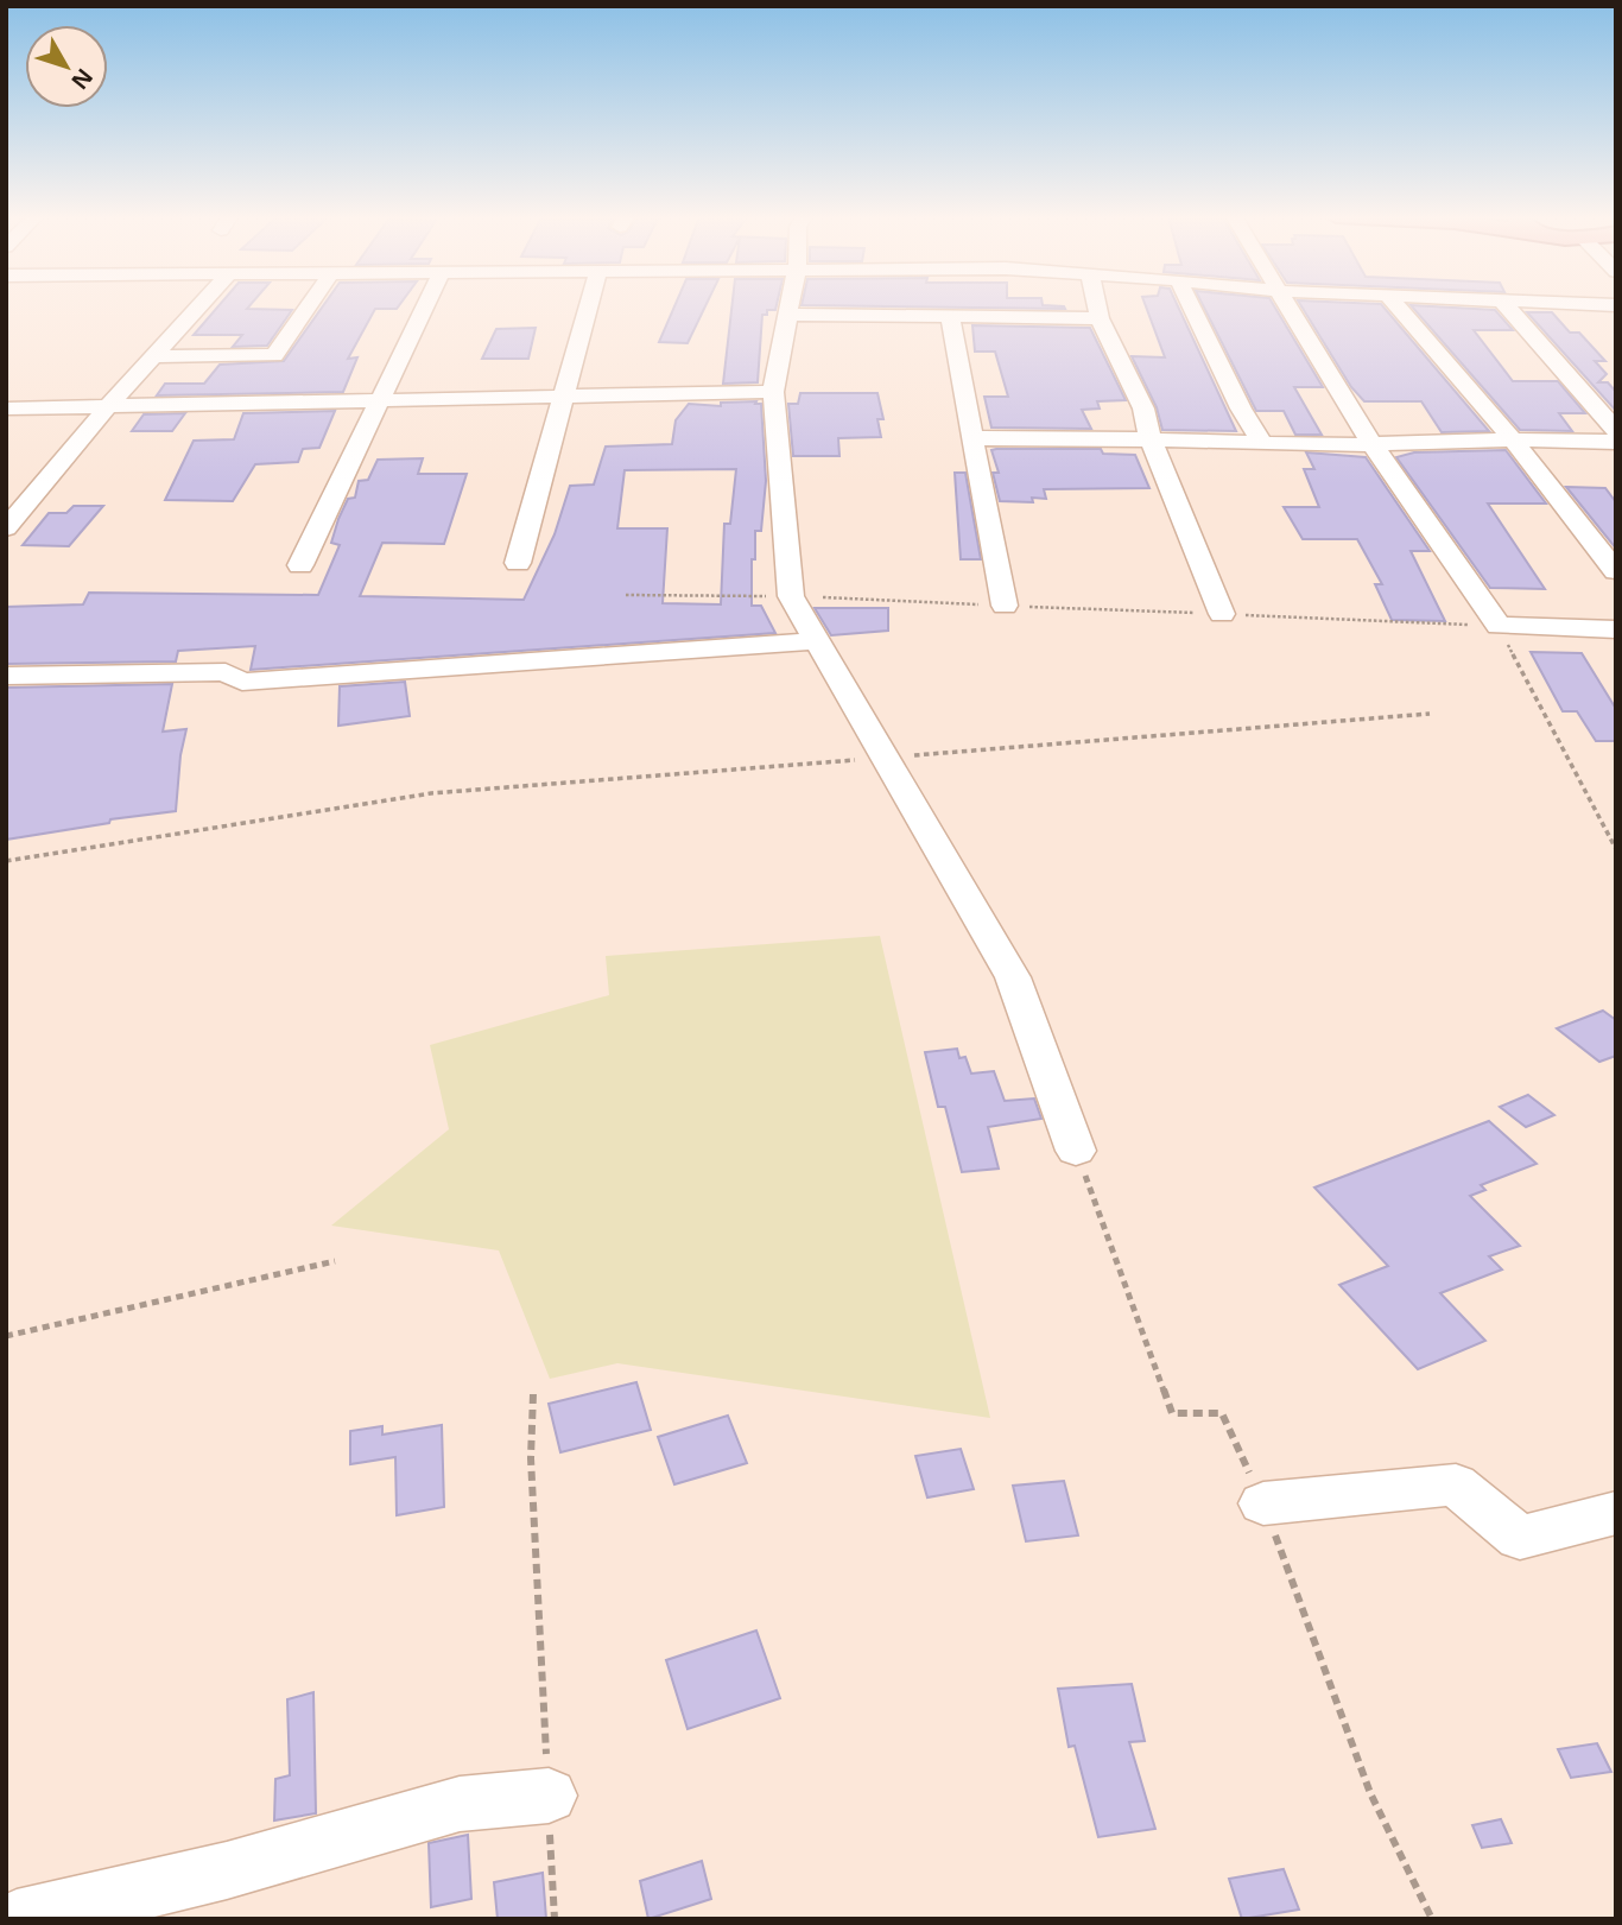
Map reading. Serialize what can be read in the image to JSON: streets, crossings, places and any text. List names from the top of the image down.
{
  "north": "bottom right"
}
